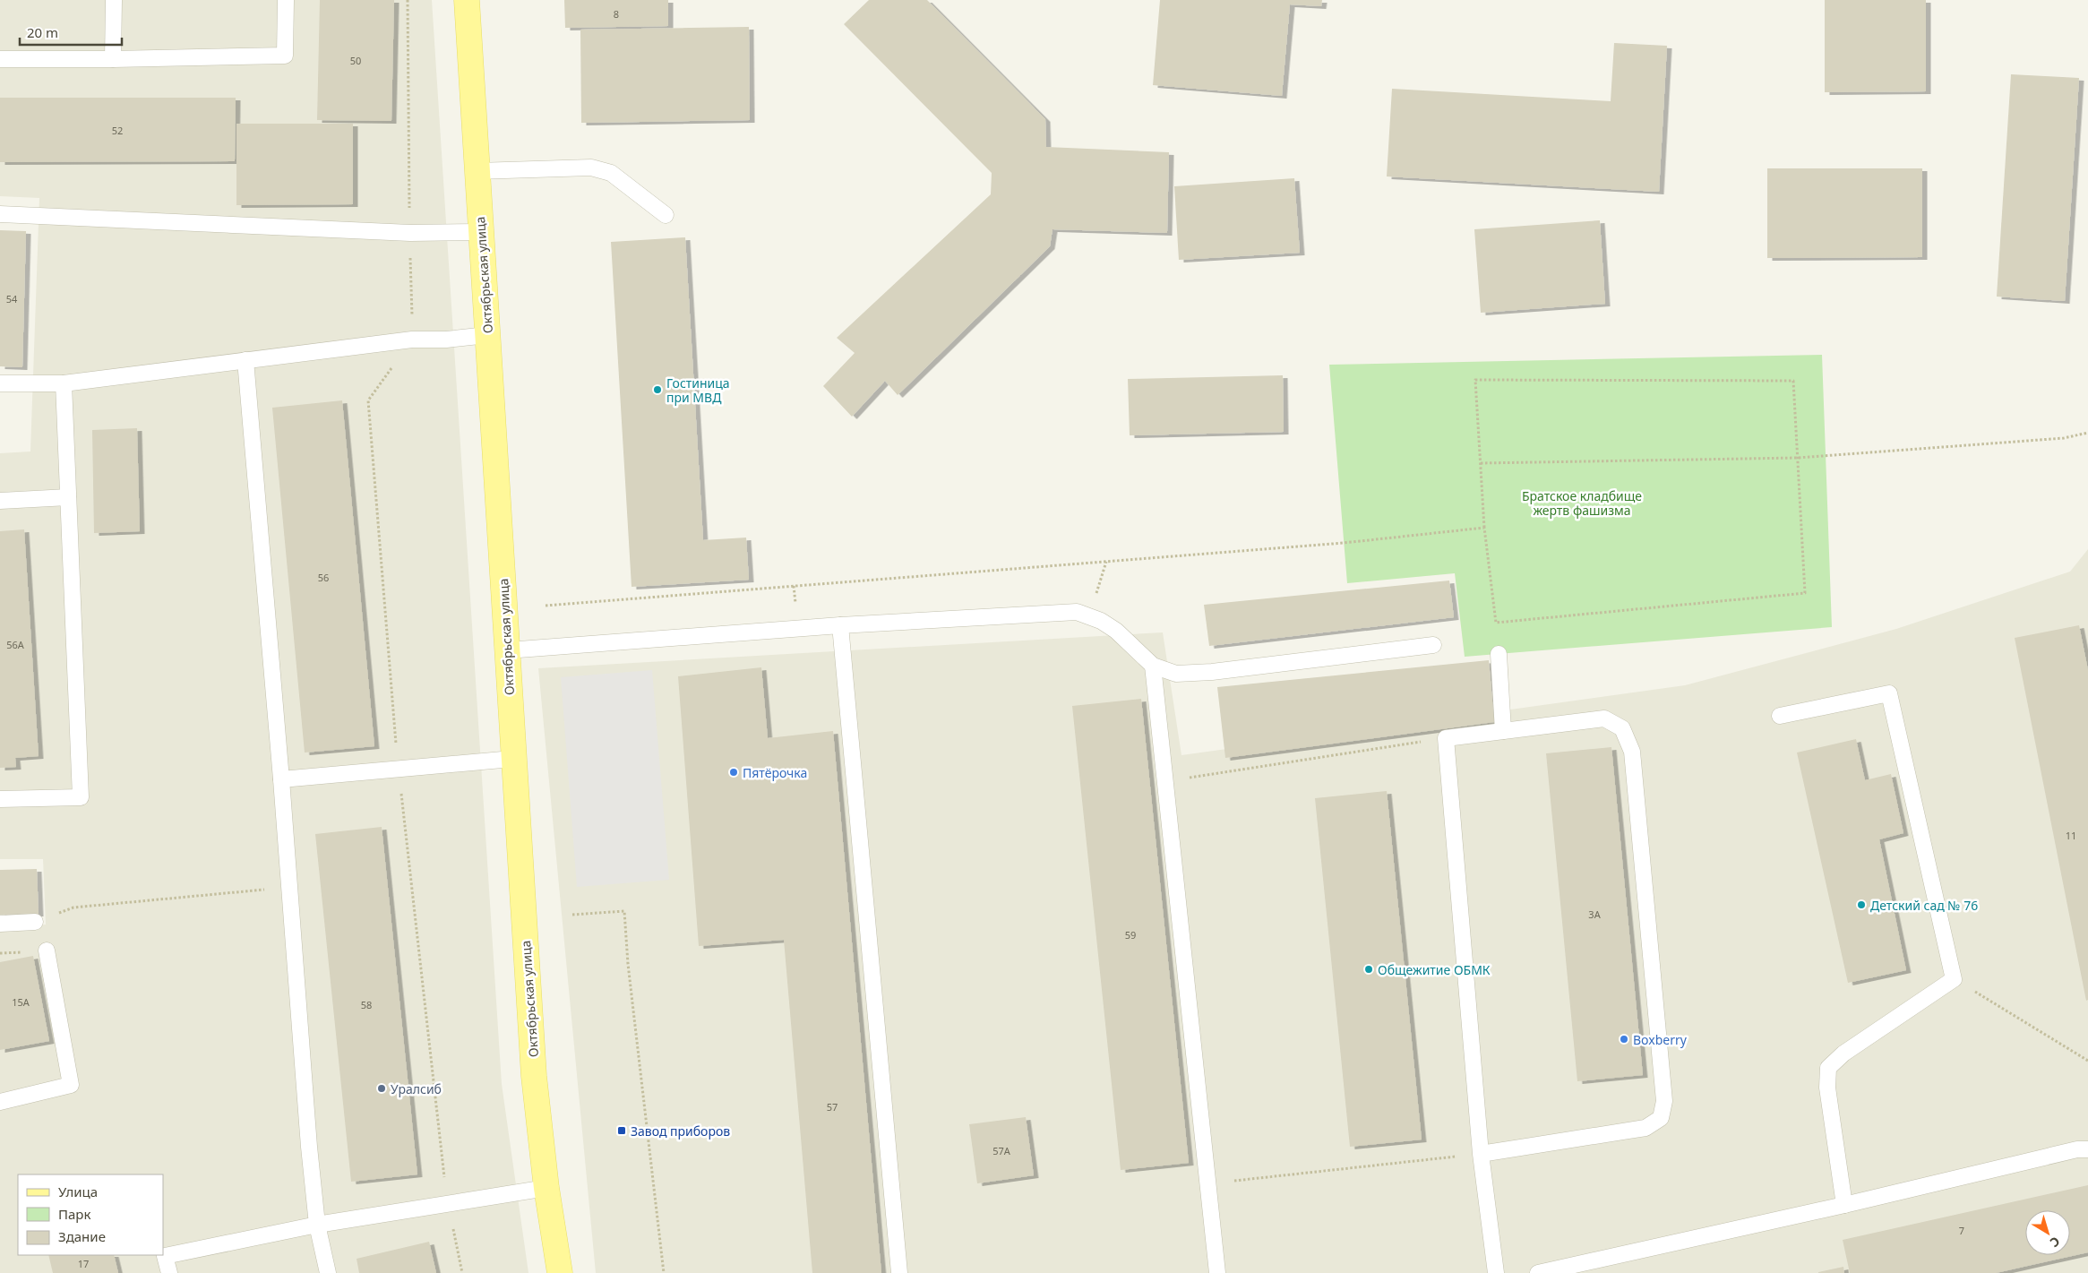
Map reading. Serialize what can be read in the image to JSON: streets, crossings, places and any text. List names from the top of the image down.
{
  "streets": {
    "main road": ["Октябрьская улица"]
  },
  "parks": ["Братское кладбище жертв фашизма"],
  "places": {
    "other": [
      "Гостиница при МВД",
      "Пятёрочка",
      "Детский сад № 76",
      "Общежитие ОБМК",
      "Boxberry",
      "Уралсиб"
    ],
    "transit": ["Завод приборов"]
  },
  "house_numbers": [
    "8",
    "50",
    "52",
    "54",
    "56",
    "56А",
    "11",
    "3А",
    "59",
    "15А",
    "58",
    "57",
    "57А",
    "7",
    "17"
  ],
  "legend": ["Улица", "Парк", "Здание"],
  "scale_bar": "20 m",
  "north": "bottom right"
}
